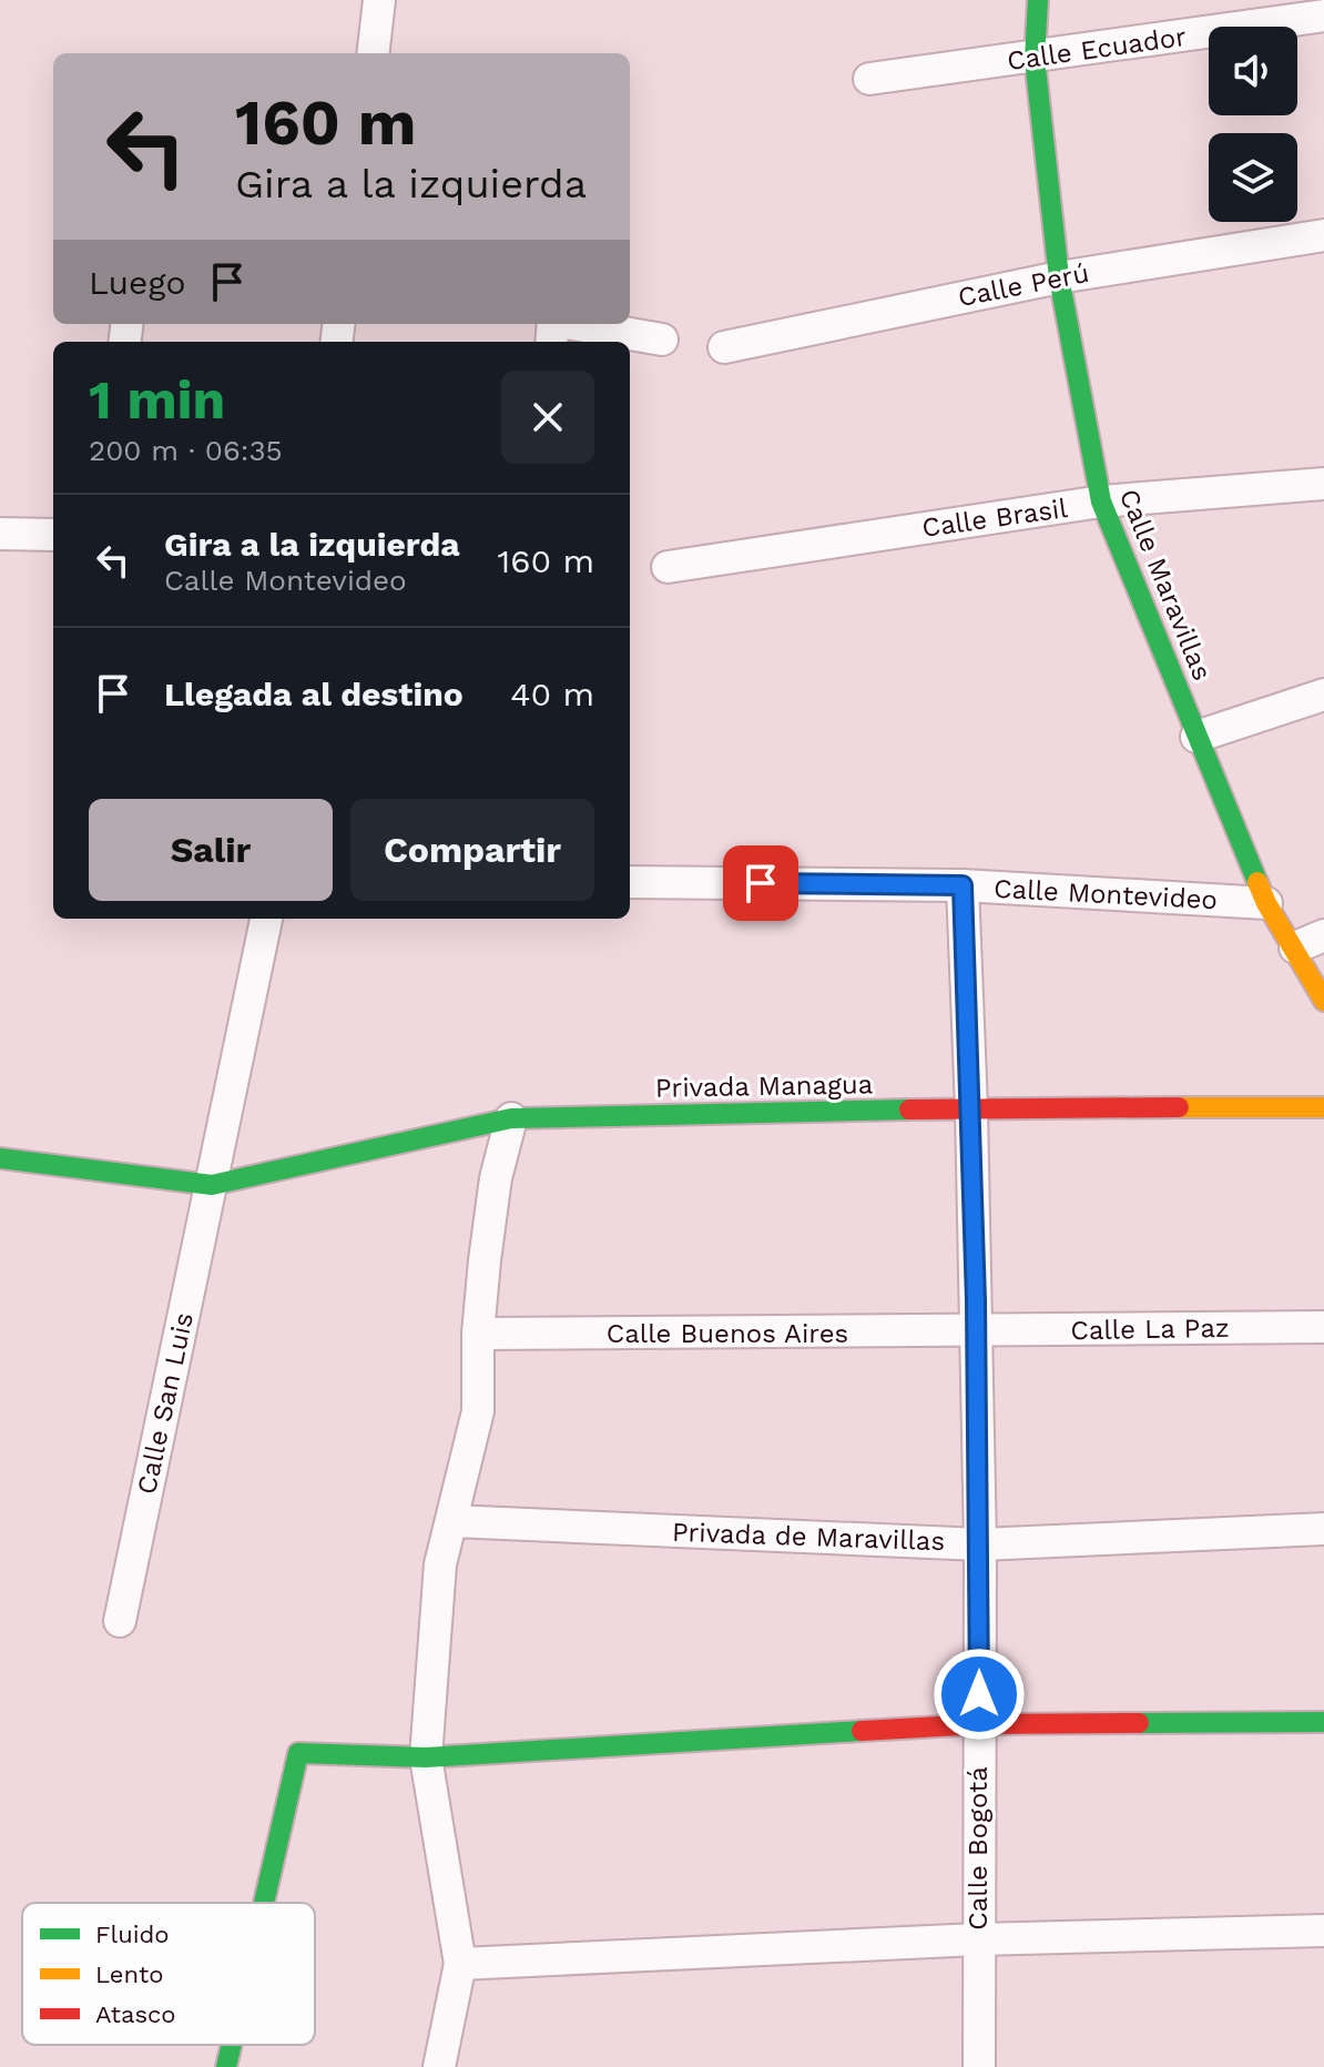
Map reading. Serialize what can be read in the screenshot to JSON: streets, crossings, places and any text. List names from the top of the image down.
{
  "streets": {
    "street": [
      "Calle Ecuador",
      "Calle Perú",
      "Calle Brasil",
      "Calle Maravillas",
      "Calle Montevideo",
      "Privada Managua",
      "Calle La Paz",
      "Calle Buenos Aires",
      "Calle San Luis",
      "Privada de Maravillas",
      "Calle Bogotá"
    ]
  },
  "crossings": [
    ["Calle Ecuador", "Calle Maravillas"],
    ["Calle Perú", "Calle Maravillas"],
    ["Calle Brasil", "Calle Maravillas"],
    ["Calle Maravillas", "Calle Montevideo"],
    ["Calle Montevideo", "Calle Bogotá"],
    ["Privada Managua", "Calle San Luis"],
    ["Privada Managua", "Calle Bogotá"],
    ["Calle La Paz", "Calle Buenos Aires"],
    ["Calle La Paz", "Calle Bogotá"],
    ["Calle Buenos Aires", "Calle Bogotá"],
    ["Privada de Maravillas", "Calle Bogotá"]
  ],
  "legend": ["Fluido", "Lento", "Atasco"],
  "page": {
    "turn": ["160 m", "Gira a la izquierda"],
    "then": "Luego",
    "heading": ["1 min", "200 m · 06:35"],
    "list": [
      {
        "name": "Gira a la izquierda",
        "note": "Calle Montevideo",
        "value": "160 m"
      },
      {
        "name": "Llegada al destino",
        "value": "40 m"
      }
    ],
    "buttons": ["Salir", "Compartir"]
  }
}
